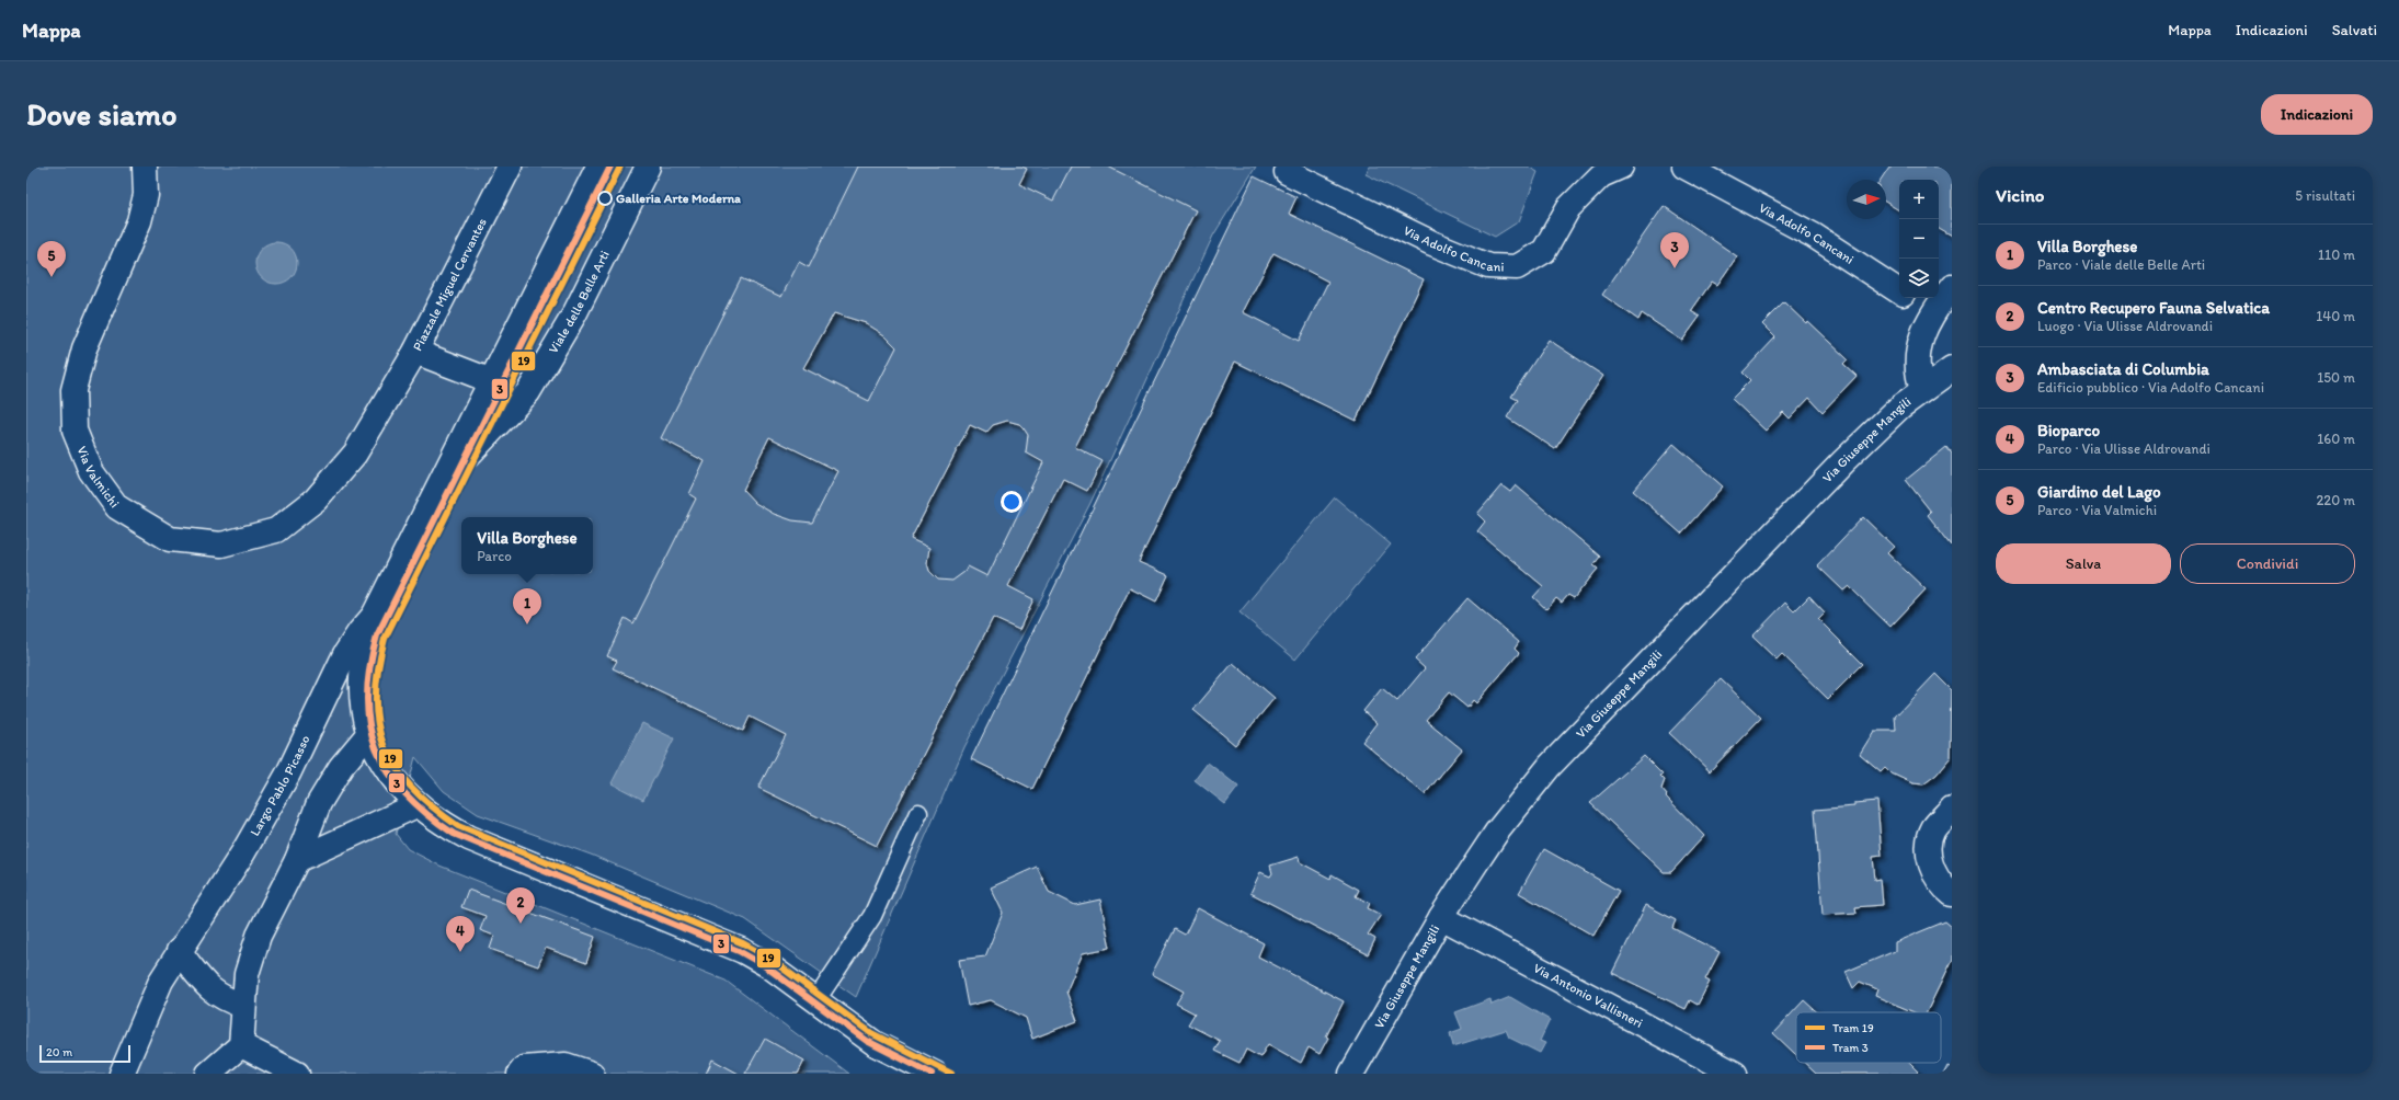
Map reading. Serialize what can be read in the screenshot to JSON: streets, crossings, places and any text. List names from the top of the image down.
{
  "streets": {
    "street": [
      "Via Adolfo Cancani",
      "Piazzale Miguel Cervantes",
      "Viale delle Belle Arti",
      "Via Giuseppe Mangili",
      "Via Valmichi",
      "Largo Pablo Picasso",
      "Via Antonio Vallisneri"
    ]
  },
  "crossings": [
    ["Piazzale Miguel Cervantes", "Viale delle Belle Arti"],
    ["Piazzale Miguel Cervantes", "Via Valmichi"],
    ["Viale delle Belle Arti", "Largo Pablo Picasso"],
    ["Via Giuseppe Mangili", "Via Antonio Vallisneri"]
  ],
  "places": ["Galleria Arte Moderna"],
  "lines": ["tram line 19", "tram line 3"],
  "legend": ["Tram 19", "Tram 3"],
  "scale_bar": "20 m",
  "north": "right",
  "page": {
    "header": "Mappa",
    "nav": ["Mappa", "Indicazioni", "Salvati"],
    "buttons": [
      "Indicazioni",
      ["Salva", "Condividi"]
    ],
    "title": "Dove siamo",
    "heading": ["Vicino", "5 risultati"],
    "map_buttons": ["+", "−"],
    "list": [
      {
        "mark": "1",
        "name": "Villa Borghese",
        "note": "Parco · Viale delle Belle Arti",
        "value": "110 m"
      },
      {
        "mark": "2",
        "name": "Centro Recupero Fauna Selvatica",
        "note": "Luogo · Via Ulisse Aldrovandi",
        "value": "140 m"
      },
      {
        "mark": "3",
        "name": "Ambasciata di Columbia",
        "note": "Edificio pubblico · Via Adolfo Cancani",
        "value": "150 m"
      },
      {
        "mark": "4",
        "name": "Bioparco",
        "note": "Parco · Via Ulisse Aldrovandi",
        "value": "160 m"
      },
      {
        "mark": "5",
        "name": "Giardino del Lago",
        "note": "Parco · Via Valmichi",
        "value": "220 m"
      }
    ],
    "pins": [
      "3",
      "5",
      "1",
      "2",
      "4"
    ],
    "popup": ["Villa Borghese", "Parco"],
    "scale": "20 m"
  }
}
